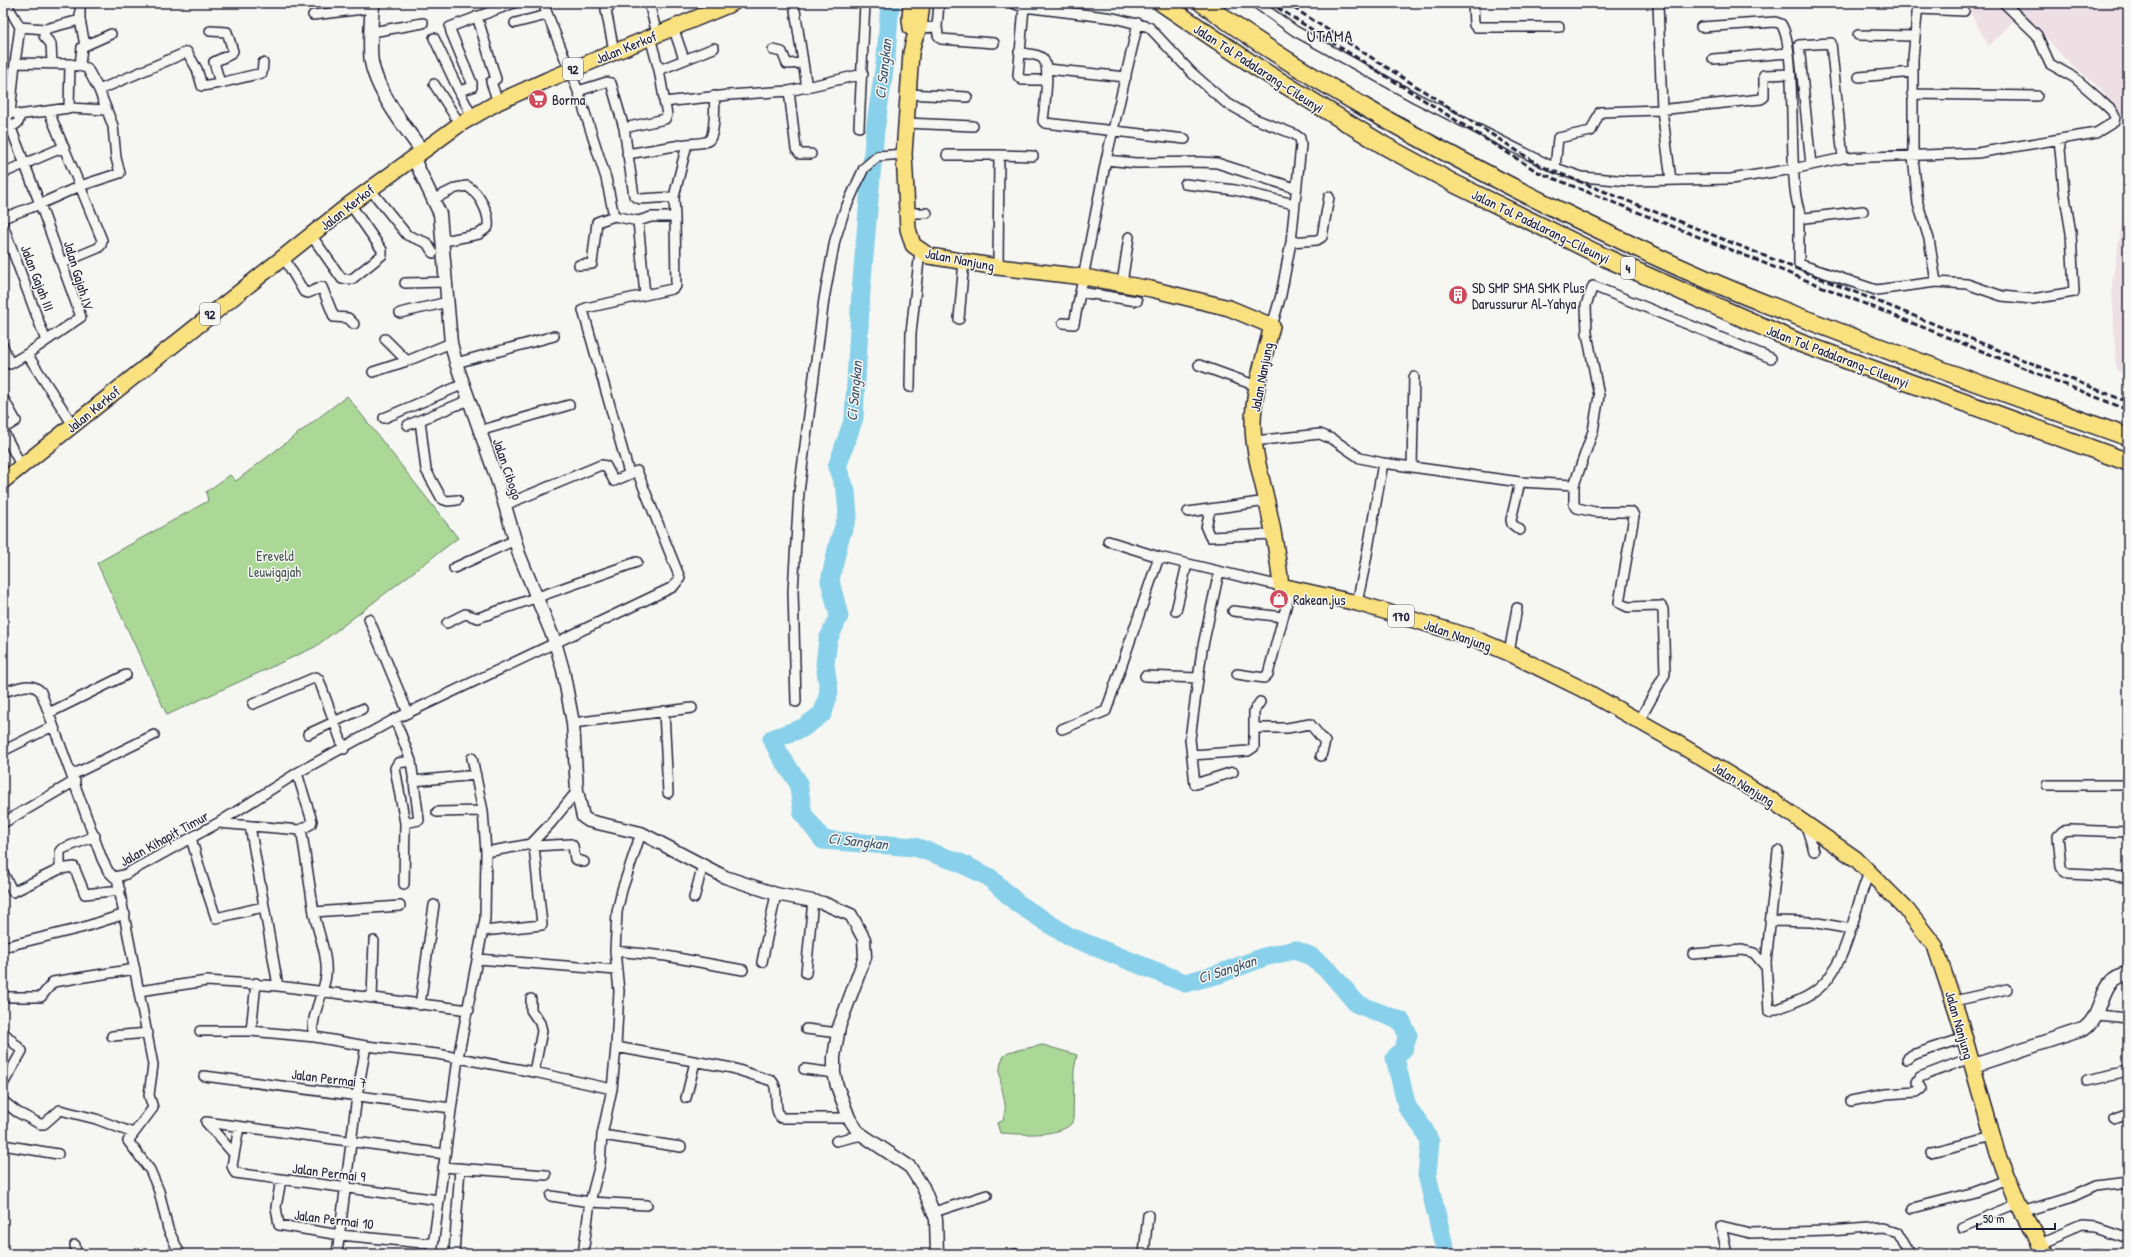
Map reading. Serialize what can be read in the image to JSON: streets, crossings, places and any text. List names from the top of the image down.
{
  "streets": {
    "highway": ["Jalan Tol Padalarang–Cileunyi", "4"],
    "main road": [
      "Jalan Kerkof",
      "92",
      "Jalan Nanjung",
      "170"
    ],
    "street": [
      "Jalan Gajah IV",
      "Jalan Gajah III",
      "Jalan Cibogo",
      "Jalan Kihapit Timur",
      "Jalan Permai 7",
      "Jalan Permai 9",
      "Jalan Permai 10"
    ]
  },
  "crossings": [
    ["Jalan Kerkof", "Jalan Cibogo"],
    ["Jalan Gajah IV", "Jalan Gajah III"],
    ["Jalan Permai 9", "Jalan Permai 10"]
  ],
  "districts": ["UTAMA"],
  "water": ["Ci Sangkan"],
  "parks": ["Ereveld Leuwigajah"],
  "places": {
    "supermarket": ["Borma"],
    "building": ["SD SMP SMA SMK Plus Darussurur Al-Yahya"],
    "shop": ["Rakean jus"]
  },
  "scale_bar": "50 m"
}
